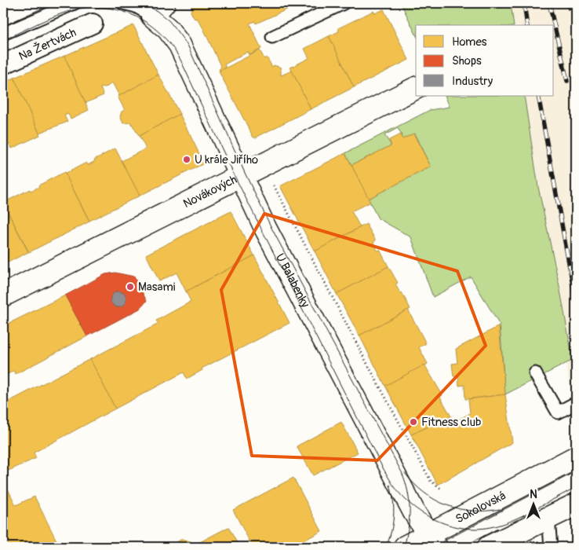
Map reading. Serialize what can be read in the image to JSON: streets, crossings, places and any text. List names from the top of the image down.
{
  "streets": {
    "street": [
      "Na Žertvách",
      "Novákových",
      "U Balabenky",
      "Sokolovská"
    ]
  },
  "crossings": [
    ["Novákových", "U Balabenky"],
    ["U Balabenky", "Sokolovská"]
  ],
  "places": ["U krále Jiřího", "Masami", "Fitness club"],
  "legend": ["Homes", "Shops", "Industry"],
  "north": "top"
}
